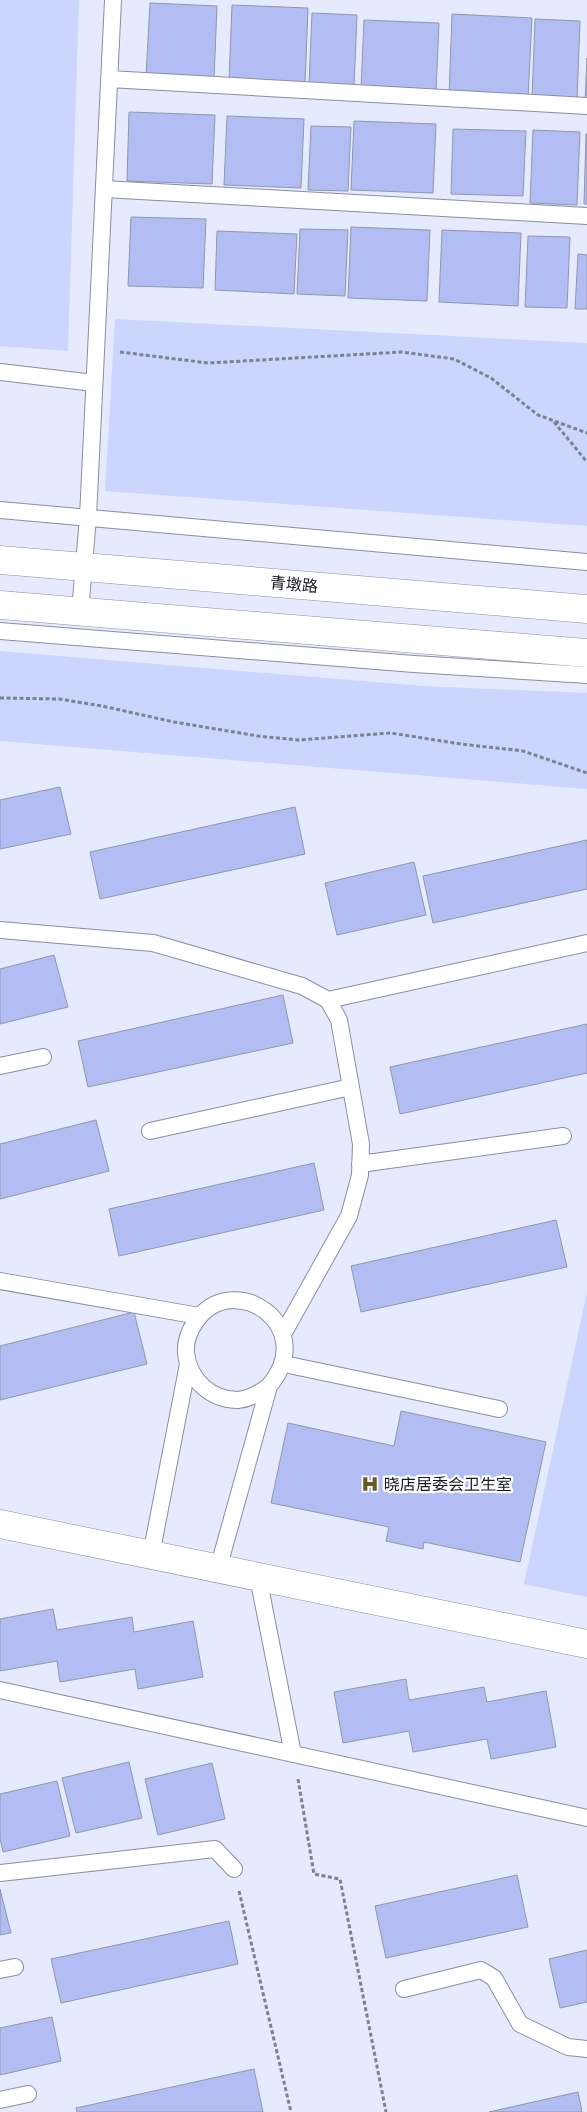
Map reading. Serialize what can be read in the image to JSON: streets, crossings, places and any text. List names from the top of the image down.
{
  "streets": {
    "main road": ["青墩路"]
  },
  "places": {
    "hospital": ["晓店居委会卫生室"]
  }
}
